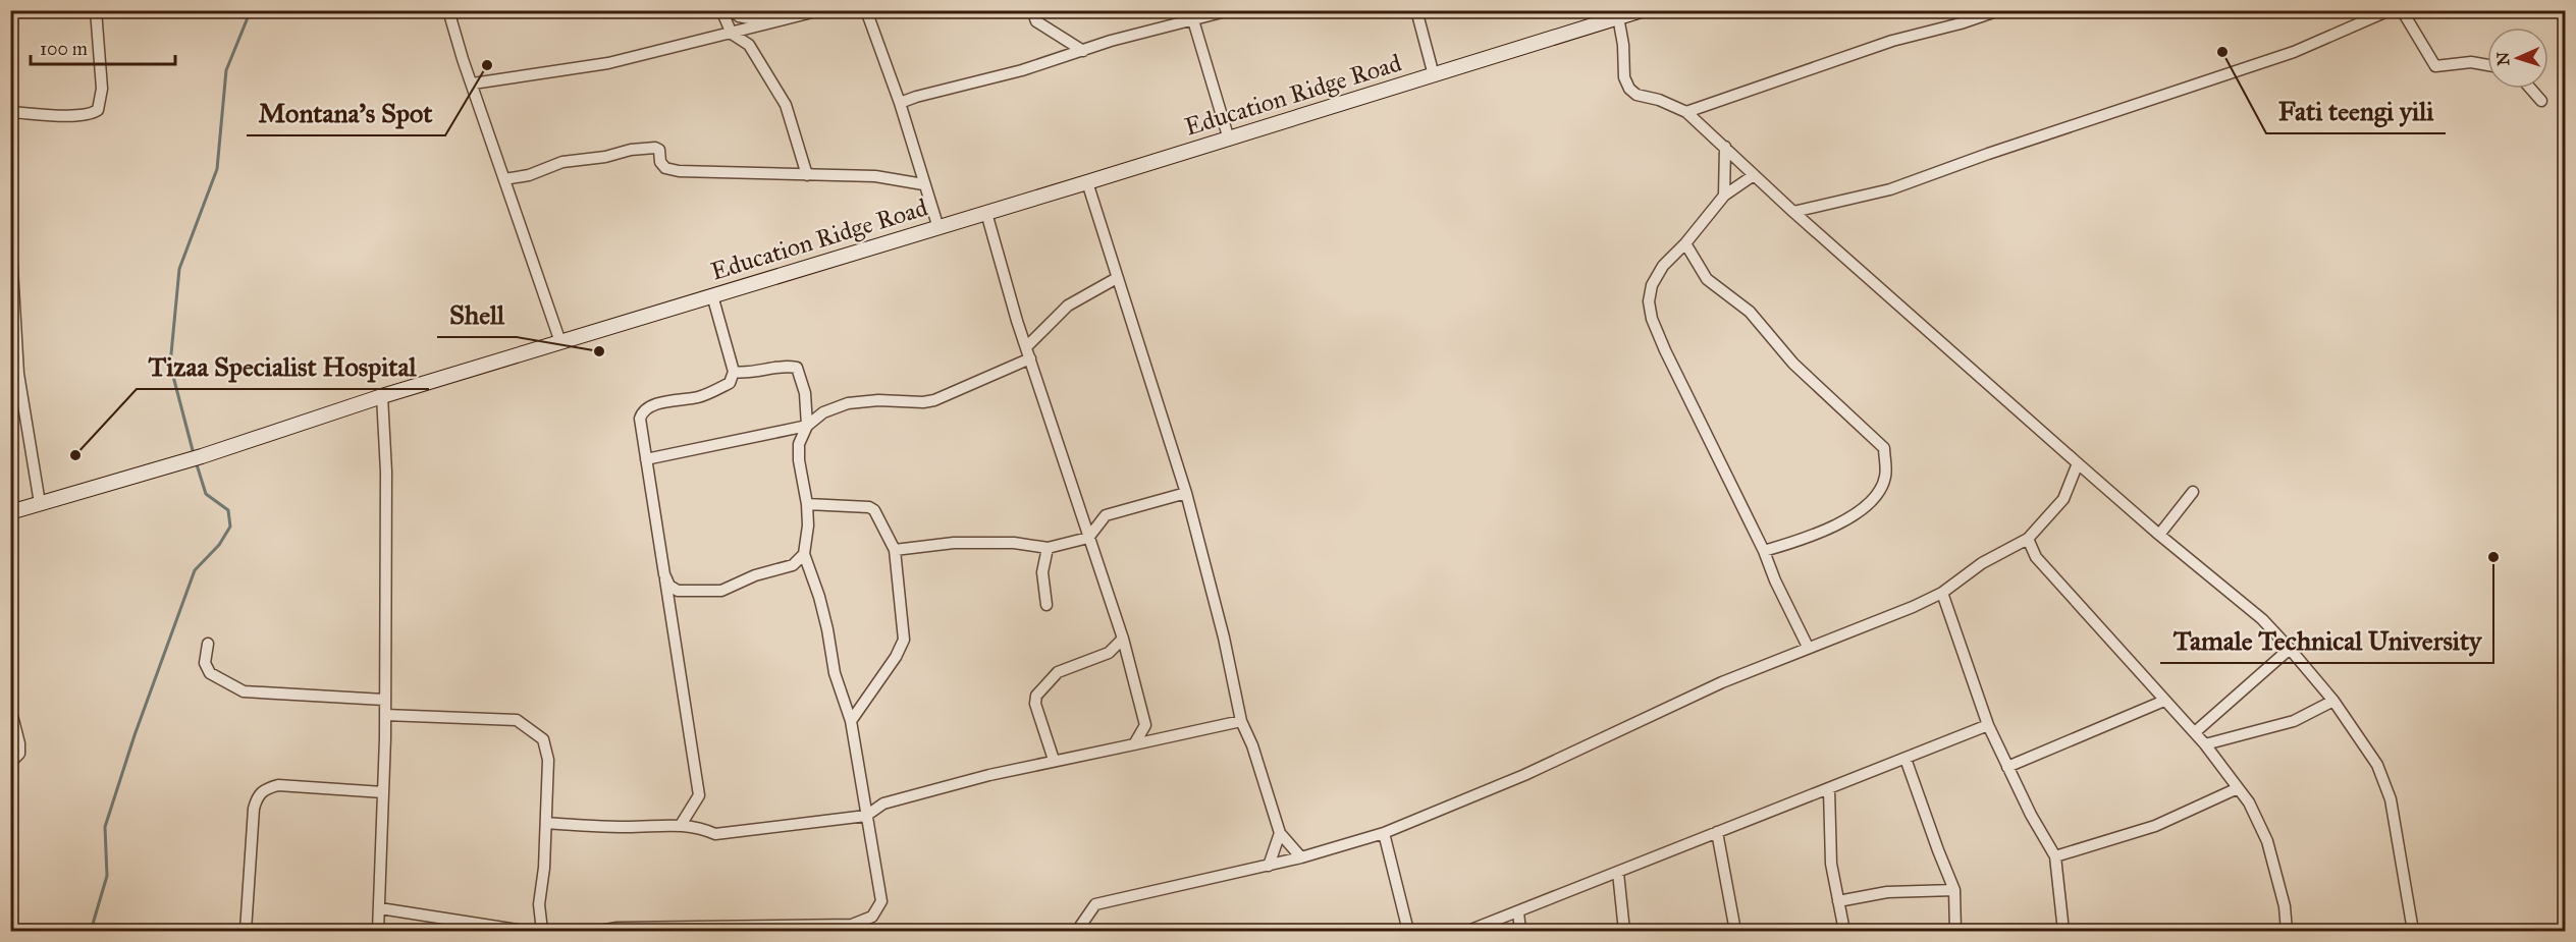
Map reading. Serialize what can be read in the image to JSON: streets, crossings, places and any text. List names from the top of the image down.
{
  "streets": {
    "main road": ["Education Ridge Road"]
  },
  "places": [
    "Fati teengi yili",
    "Montana's Spot",
    "Shell",
    "Tizaa Specialist Hospital",
    "Tamale Technical University"
  ],
  "scale_bar": "100 m",
  "north": "left"
}
